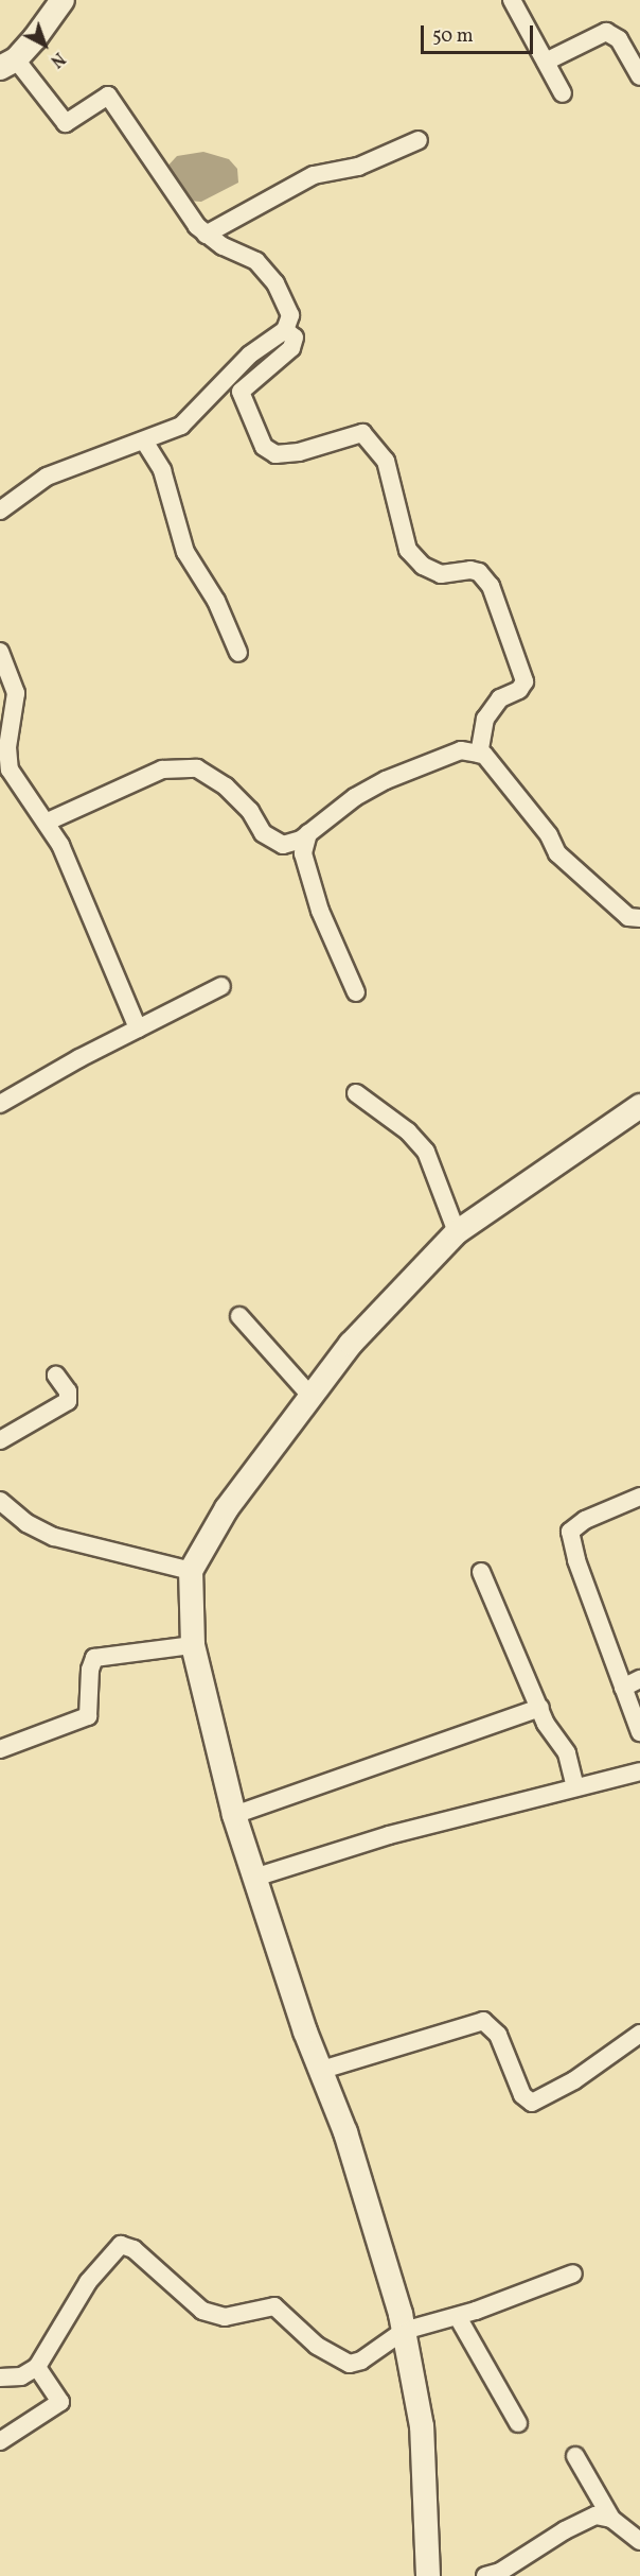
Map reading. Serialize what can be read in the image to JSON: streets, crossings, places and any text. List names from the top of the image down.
{
  "scale_bar": "50 m",
  "north": "bottom right"
}
